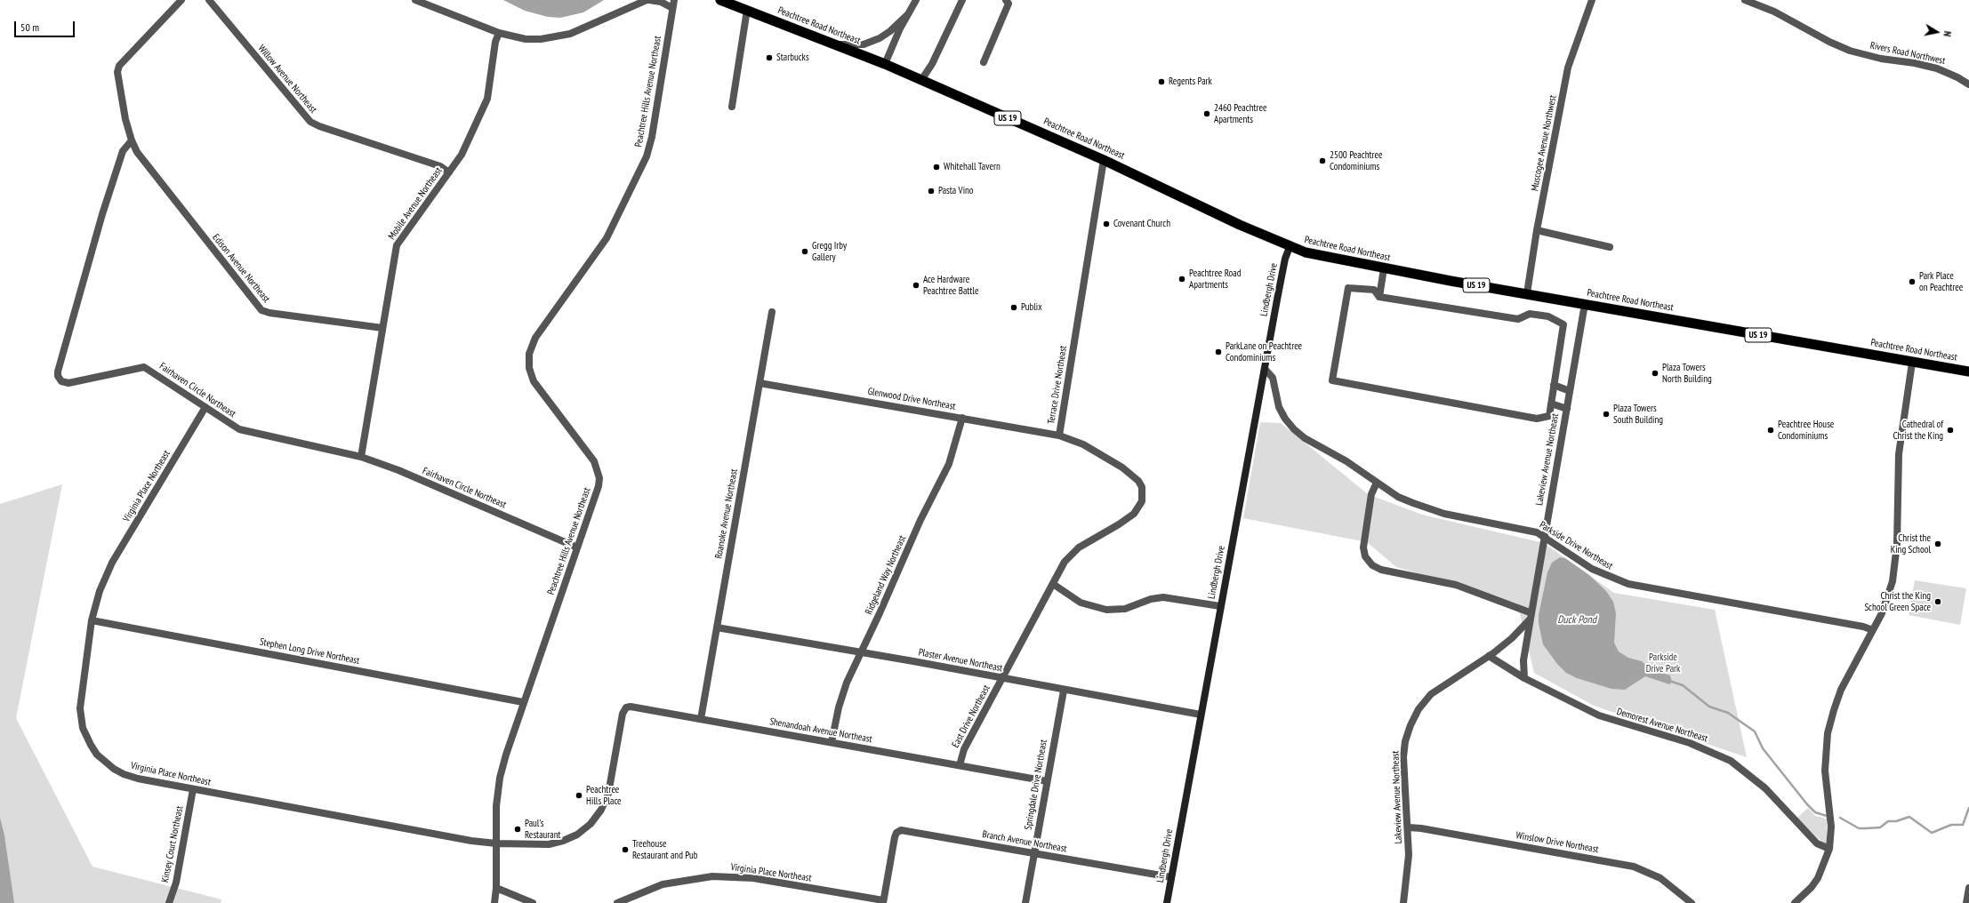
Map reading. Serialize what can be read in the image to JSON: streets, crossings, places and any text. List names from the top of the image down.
{
  "streets": {
    "highway": ["Peachtree Road Northeast", "US 19"],
    "main road": ["Lindbergh Drive"],
    "street": [
      "Rivers Road Northwest",
      "Willow Avenue Northeast",
      "Peachtree Hills Avenue Northeast",
      "Muscogee Avenue Northwest",
      "Mobile Avenue Northeast",
      "Edison Avenue Northeast",
      "Terrace Drive Northeast",
      "Fairhaven Circle Northeast",
      "Glenwood Drive Northeast",
      "Lakeview Avenue Northeast",
      "Virginia Place Northeast",
      "Roanoke Avenue Northeast",
      "Parkside Drive Northeast",
      "Ridgeland Way Northeast",
      "Stephen Long Drive Northeast",
      "Plaster Avenue Northeast",
      "East Drive Northeast",
      "Demorest Avenue Northeast",
      "Shenandoah Avenue Northeast",
      "Springdale Drive Northeast",
      "Branch Avenue Northeast",
      "Winslow Drive Northeast",
      "Kinsey Court Northeast"
    ]
  },
  "crossings": [
    ["Peachtree Road Northeast", "Muscogee Avenue Northwest"],
    ["Peachtree Road Northeast", "Lindbergh Drive"],
    ["Peachtree Road Northeast", "Terrace Drive Northeast"],
    ["Peachtree Road Northeast", "Lakeview Avenue Northeast"],
    ["Willow Avenue Northeast", "Mobile Avenue Northeast"],
    ["Peachtree Hills Avenue Northeast", "Fairhaven Circle Northeast"],
    ["Peachtree Hills Avenue Northeast", "Virginia Place Northeast"],
    ["Peachtree Hills Avenue Northeast", "Stephen Long Drive Northeast"],
    ["Mobile Avenue Northeast", "Edison Avenue Northeast"],
    ["Mobile Avenue Northeast", "Fairhaven Circle Northeast"],
    ["Edison Avenue Northeast", "Fairhaven Circle Northeast"],
    ["Lindbergh Drive", "Parkside Drive Northeast"],
    ["Lindbergh Drive", "Plaster Avenue Northeast"],
    ["Lindbergh Drive", "Branch Avenue Northeast"],
    ["Terrace Drive Northeast", "Glenwood Drive Northeast"],
    ["Terrace Drive Northeast", "East Drive Northeast"],
    ["Fairhaven Circle Northeast", "Virginia Place Northeast"],
    ["Glenwood Drive Northeast", "Roanoke Avenue Northeast"],
    ["Glenwood Drive Northeast", "Ridgeland Way Northeast"],
    ["Lakeview Avenue Northeast", "Parkside Drive Northeast"],
    ["Lakeview Avenue Northeast", "Demorest Avenue Northeast"],
    ["Lakeview Avenue Northeast", "Winslow Drive Northeast"],
    ["Virginia Place Northeast", "Stephen Long Drive Northeast"],
    ["Virginia Place Northeast", "Shenandoah Avenue Northeast"],
    ["Virginia Place Northeast", "Branch Avenue Northeast"],
    ["Virginia Place Northeast", "Kinsey Court Northeast"],
    ["Roanoke Avenue Northeast", "Plaster Avenue Northeast"],
    ["Roanoke Avenue Northeast", "Shenandoah Avenue Northeast"],
    ["Ridgeland Way Northeast", "Plaster Avenue Northeast"],
    ["Ridgeland Way Northeast", "Shenandoah Avenue Northeast"],
    ["Plaster Avenue Northeast", "East Drive Northeast"],
    ["Plaster Avenue Northeast", "Springdale Drive Northeast"],
    ["East Drive Northeast", "Shenandoah Avenue Northeast"],
    ["Shenandoah Avenue Northeast", "Springdale Drive Northeast"],
    ["Springdale Drive Northeast", "Branch Avenue Northeast"]
  ],
  "water": ["Duck Pond"],
  "parks": ["Parkside Drive Park"],
  "places": [
    "Starbucks",
    "Regents Park",
    "2460 Peachtree Apartments",
    "2500 Peachtree Condominiums",
    "Whitehall Tavern",
    "Pasta Vino",
    "Covenant Church",
    "Gregg Irby Gallery",
    "Peachtree Road Apartments",
    "Park Place on Peachtree",
    "Ace Hardware Peachtree Battle",
    "Publix",
    "ParkLane on Peachtree Condominiums",
    "Plaza Towers North Building",
    "Plaza Towers South Building",
    "Peachtree House Condominiums",
    "Cathedral of Christ the King",
    "Christ the King School",
    "Christ the King School Green Space",
    "Peachtree Hills Place",
    "Paul's Restaurant",
    "Treehouse Restaurant and Pub"
  ],
  "scale_bar": "50 m",
  "north": "right"
}
